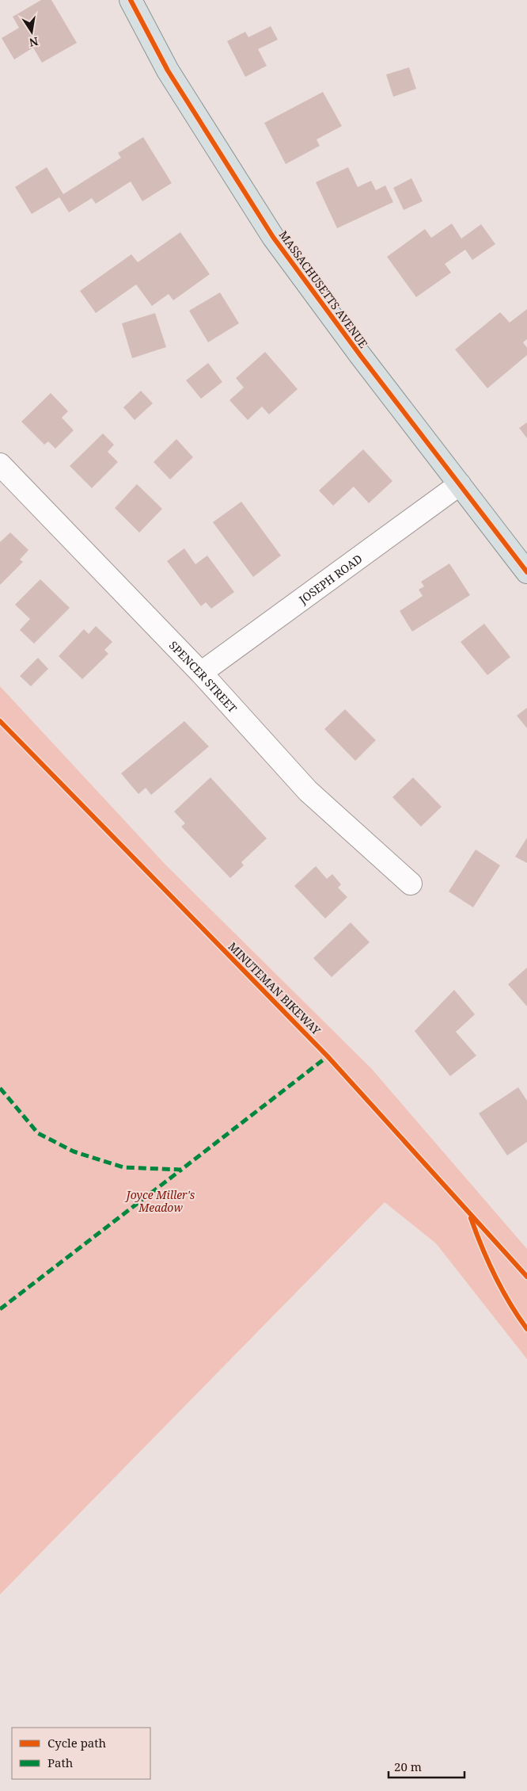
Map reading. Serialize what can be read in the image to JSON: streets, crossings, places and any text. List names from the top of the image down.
{
  "streets": {
    "main road": ["MASSACHUSETTS AVENUE"],
    "street": ["JOSEPH ROAD", "SPENCER STREET"],
    "cycle path": ["MINUTEMAN BIKEWAY"]
  },
  "crossings": [
    ["MASSACHUSETTS AVENUE", "JOSEPH ROAD"],
    ["JOSEPH ROAD", "SPENCER STREET"]
  ],
  "parks": ["Joyce Miller's Meadow"],
  "legend": ["Cycle path", "Path"],
  "scale_bar": "20 m",
  "north": "bottom"
}
